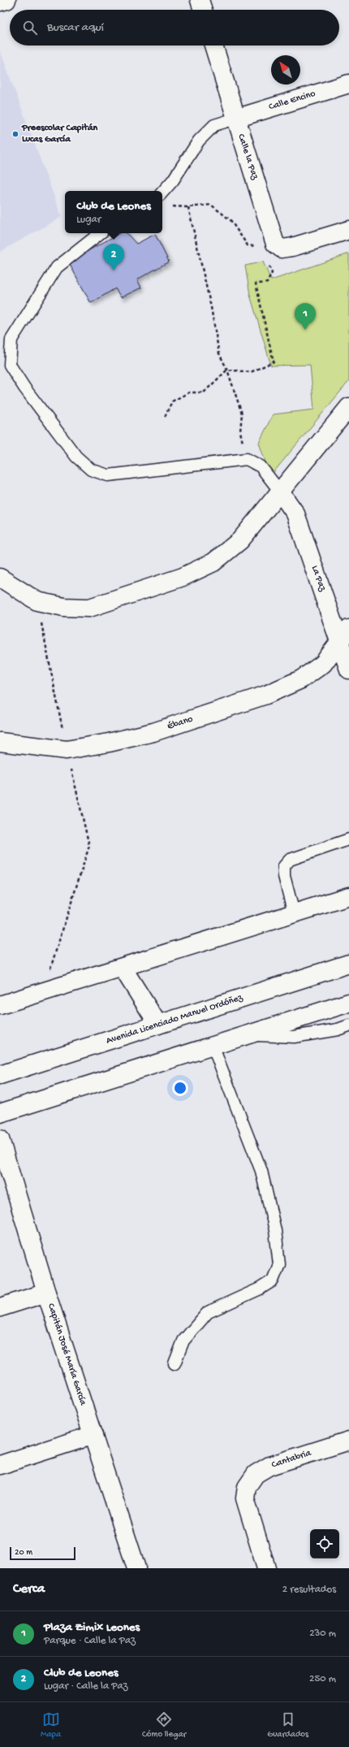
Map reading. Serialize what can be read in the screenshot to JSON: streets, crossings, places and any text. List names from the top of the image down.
{
  "streets": {
    "street": [
      "Calle Encino",
      "Calle la Paz",
      "La Paz",
      "Ébano",
      "Avenida Licenciado Manuel Ordóñez",
      "Capitán José María García",
      "Cantabria"
    ]
  },
  "crossings": [
    ["Calle Encino", "Calle la Paz"],
    ["La Paz", "Ébano"]
  ],
  "places": ["Preescolar Capitán Lucas García"],
  "scale_bar": "20 m",
  "north": "top left",
  "page": {
    "search": "Buscar aquí",
    "popup": ["Club de Leones", "Lugar"],
    "pins": ["2", "1"],
    "scale": "20 m",
    "heading": ["Cerca", "2 resultados"],
    "list": [
      {
        "mark": "1",
        "name": "Plaza Zimix Leones",
        "note": "Parque · Calle la Paz",
        "value": "230 m"
      },
      {
        "mark": "2",
        "name": "Club de Leones",
        "note": "Lugar · Calle la Paz",
        "value": "250 m"
      }
    ],
    "nav": ["Mapa", "Cómo llegar", "Guardados"]
  }
}
